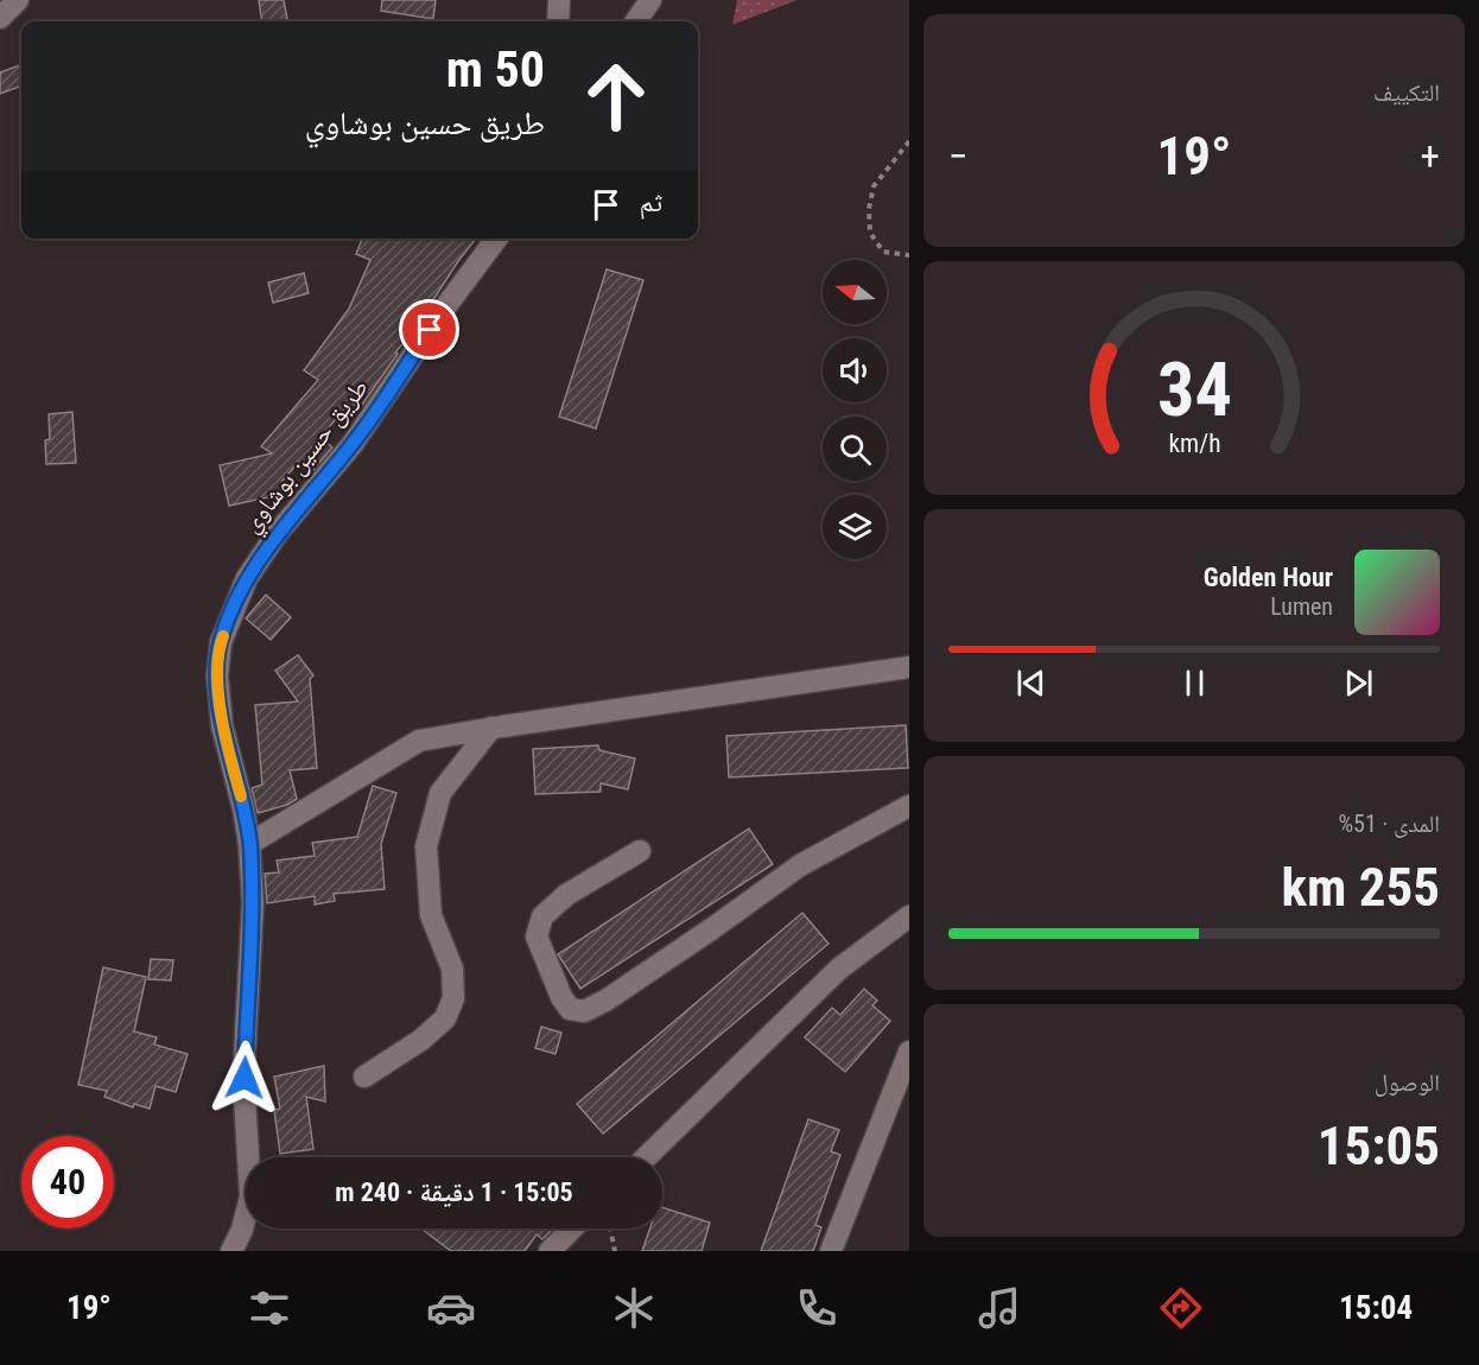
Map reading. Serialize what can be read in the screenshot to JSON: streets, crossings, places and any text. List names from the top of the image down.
{
  "streets": {
    "street": ["طريق حسين بوشاوي"]
  },
  "north": "left",
  "page": {
    "tile": [
      "التكييف",
      ["المدى · 51%", "255 km"],
      ["الوصول", "15:05"]
    ],
    "turn": ["50 m", "طريق حسين بوشاوي"],
    "heat": ["−", "19°", "+"],
    "then": "ثم",
    "song": ["Golden Hour", "Lumen"],
    "limit": "40",
    "trip": "15:05 · 1 دقيقة · 240 m",
    "tabs": ["15:04", "19°"],
    "gauge": ["34", "km/h"]
  }
}
